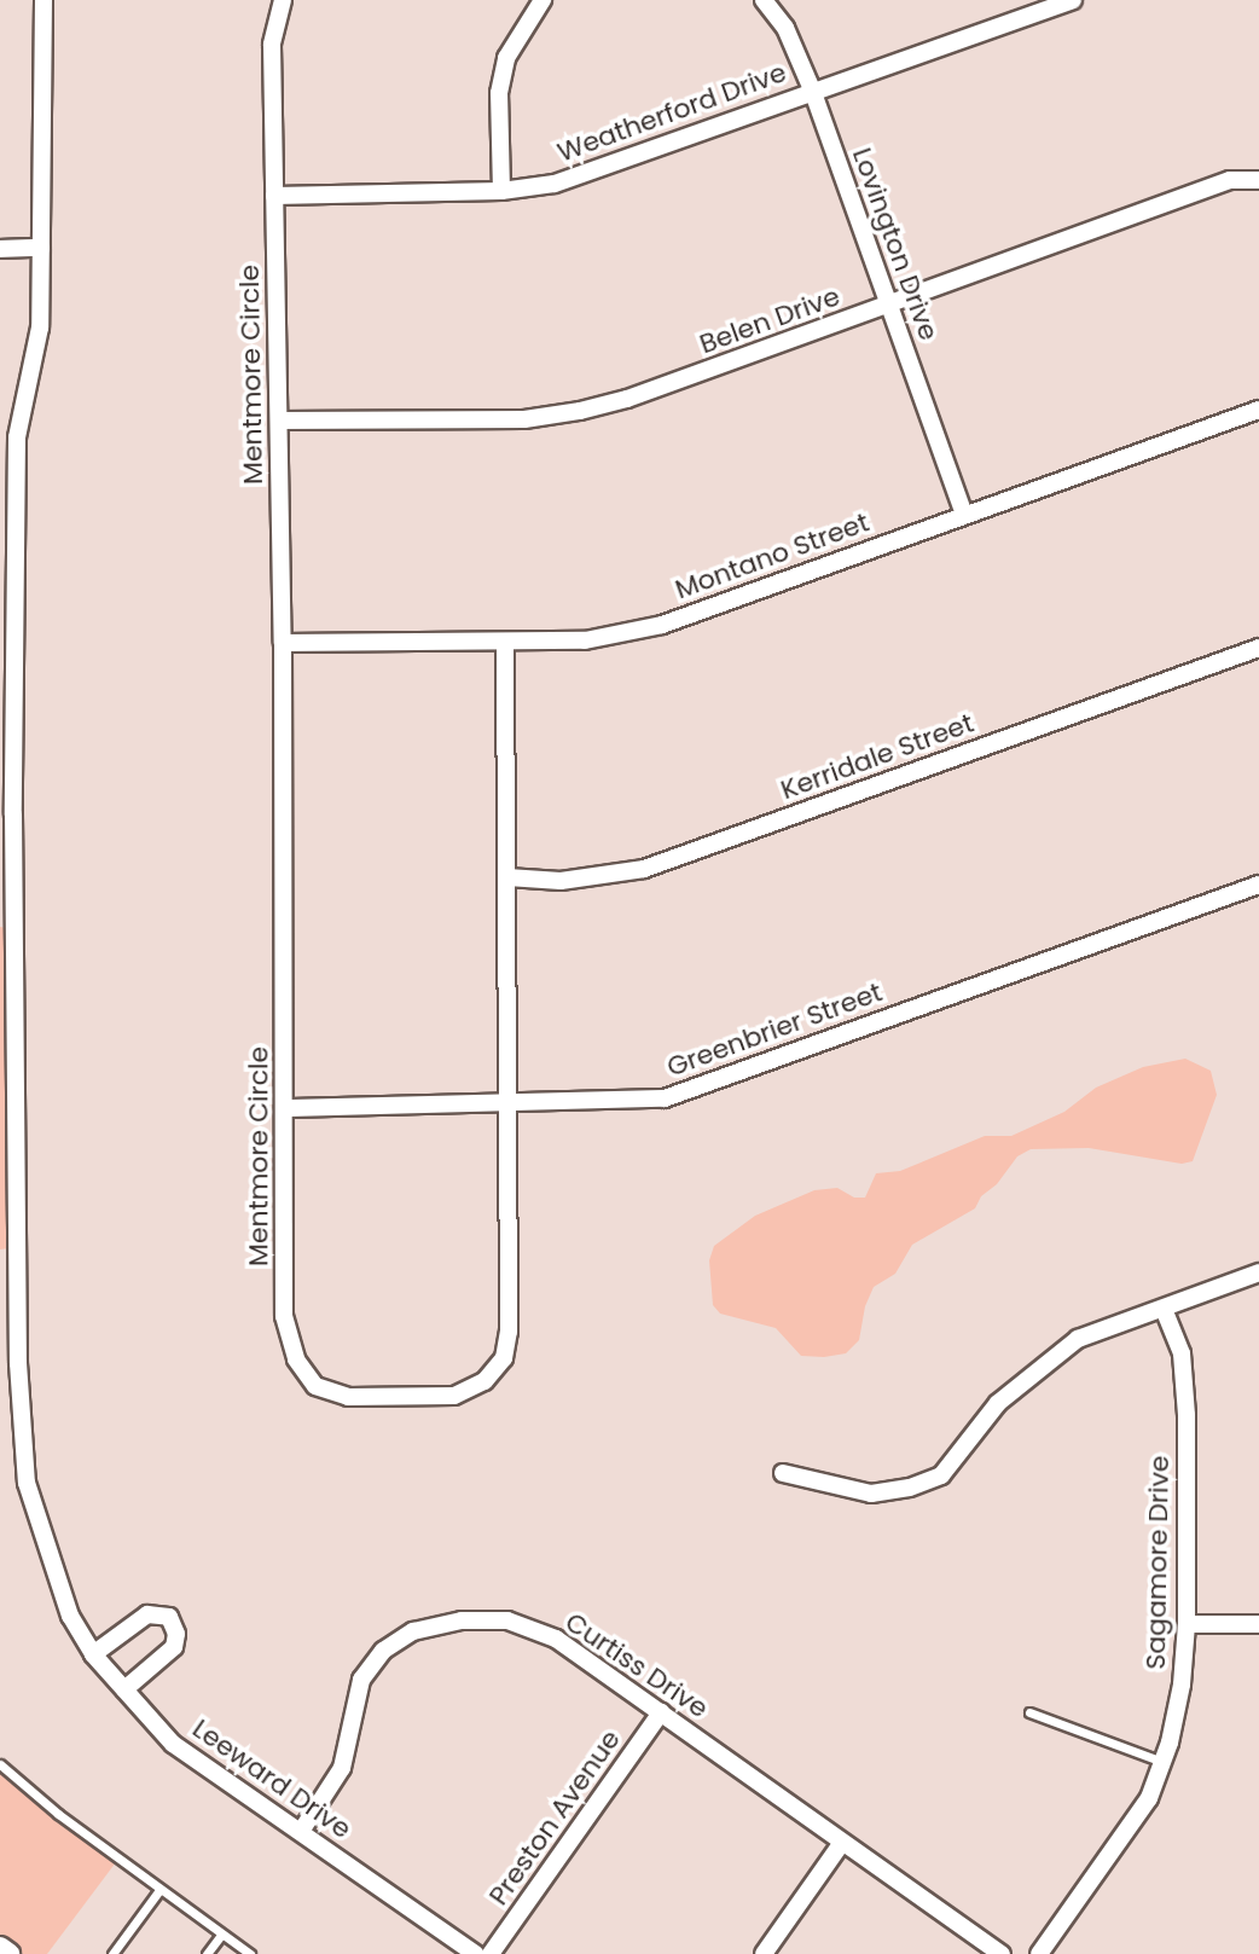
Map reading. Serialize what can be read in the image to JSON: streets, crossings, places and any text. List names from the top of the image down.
{
  "streets": {
    "street": [
      "Weatherford Drive",
      "Lovington Drive",
      "Belen Drive",
      "Mentmore Circle",
      "Montano Street",
      "Kerridale Street",
      "Greenbrier Street",
      "Sagamore Drive",
      "Curtiss Drive",
      "Leeward Drive",
      "Preston Avenue"
    ]
  },
  "crossings": [
    ["Weatherford Drive", "Lovington Drive"],
    ["Weatherford Drive", "Mentmore Circle"],
    ["Lovington Drive", "Belen Drive"],
    ["Lovington Drive", "Montano Street"],
    ["Belen Drive", "Mentmore Circle"],
    ["Mentmore Circle", "Montano Street"],
    ["Mentmore Circle", "Kerridale Street"],
    ["Mentmore Circle", "Greenbrier Street"],
    ["Curtiss Drive", "Leeward Drive"],
    ["Curtiss Drive", "Preston Avenue"]
  ]
}
